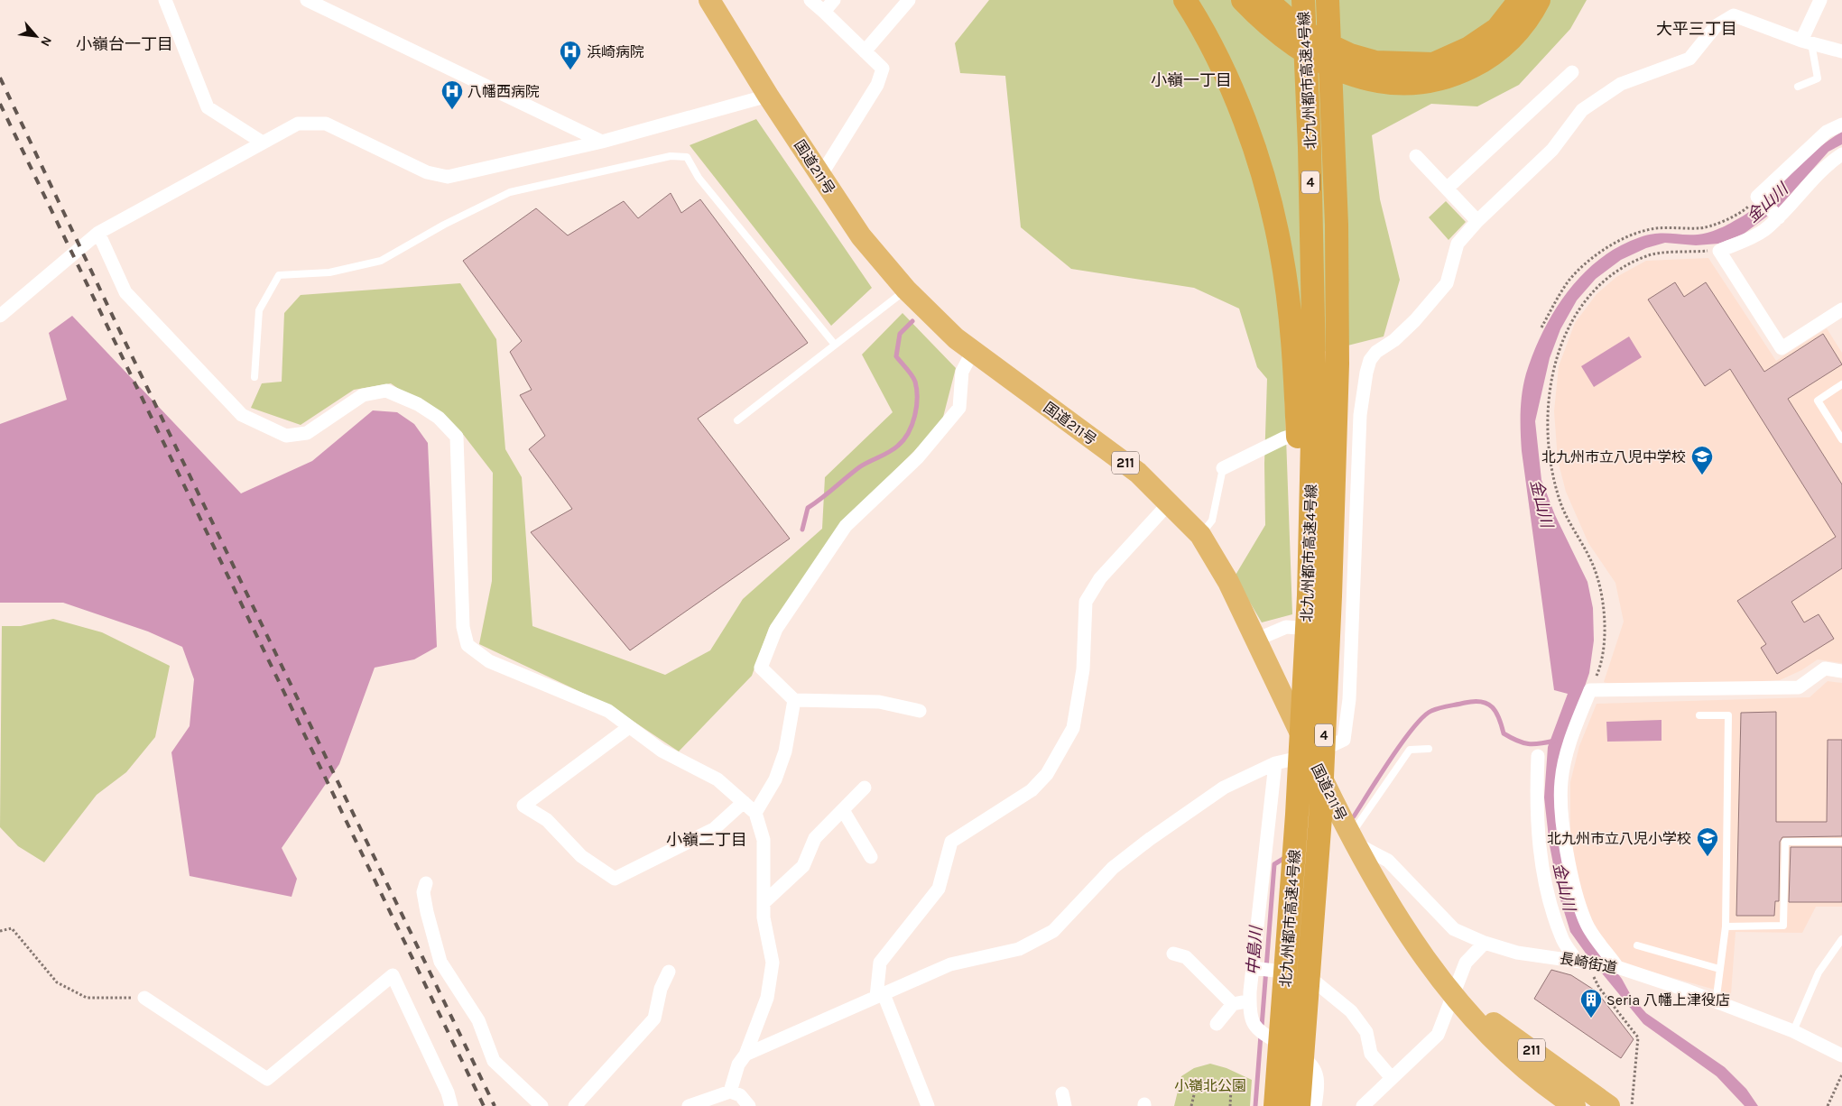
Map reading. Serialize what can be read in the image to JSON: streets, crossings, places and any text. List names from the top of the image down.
{
  "streets": {
    "highway": [
      "北九州都市高速4号線",
      "国道211号",
      "4",
      "211"
    ],
    "street": ["長崎街道"]
  },
  "crossings": [
    ["国道211号", "長崎街道"]
  ],
  "districts": [
    "大平三丁目",
    "小嶺台一丁目",
    "小嶺一丁目",
    "小嶺二丁目"
  ],
  "water": ["金山川", "中島川"],
  "parks": ["小嶺北公園"],
  "places": {
    "hospital": ["浜崎病院", "八幡西病院"],
    "school or university": ["北九州市立八児中学校", "北九州市立八児小学校"],
    "building": ["Seria 八幡上津役店"]
  },
  "north": "bottom right"
}
